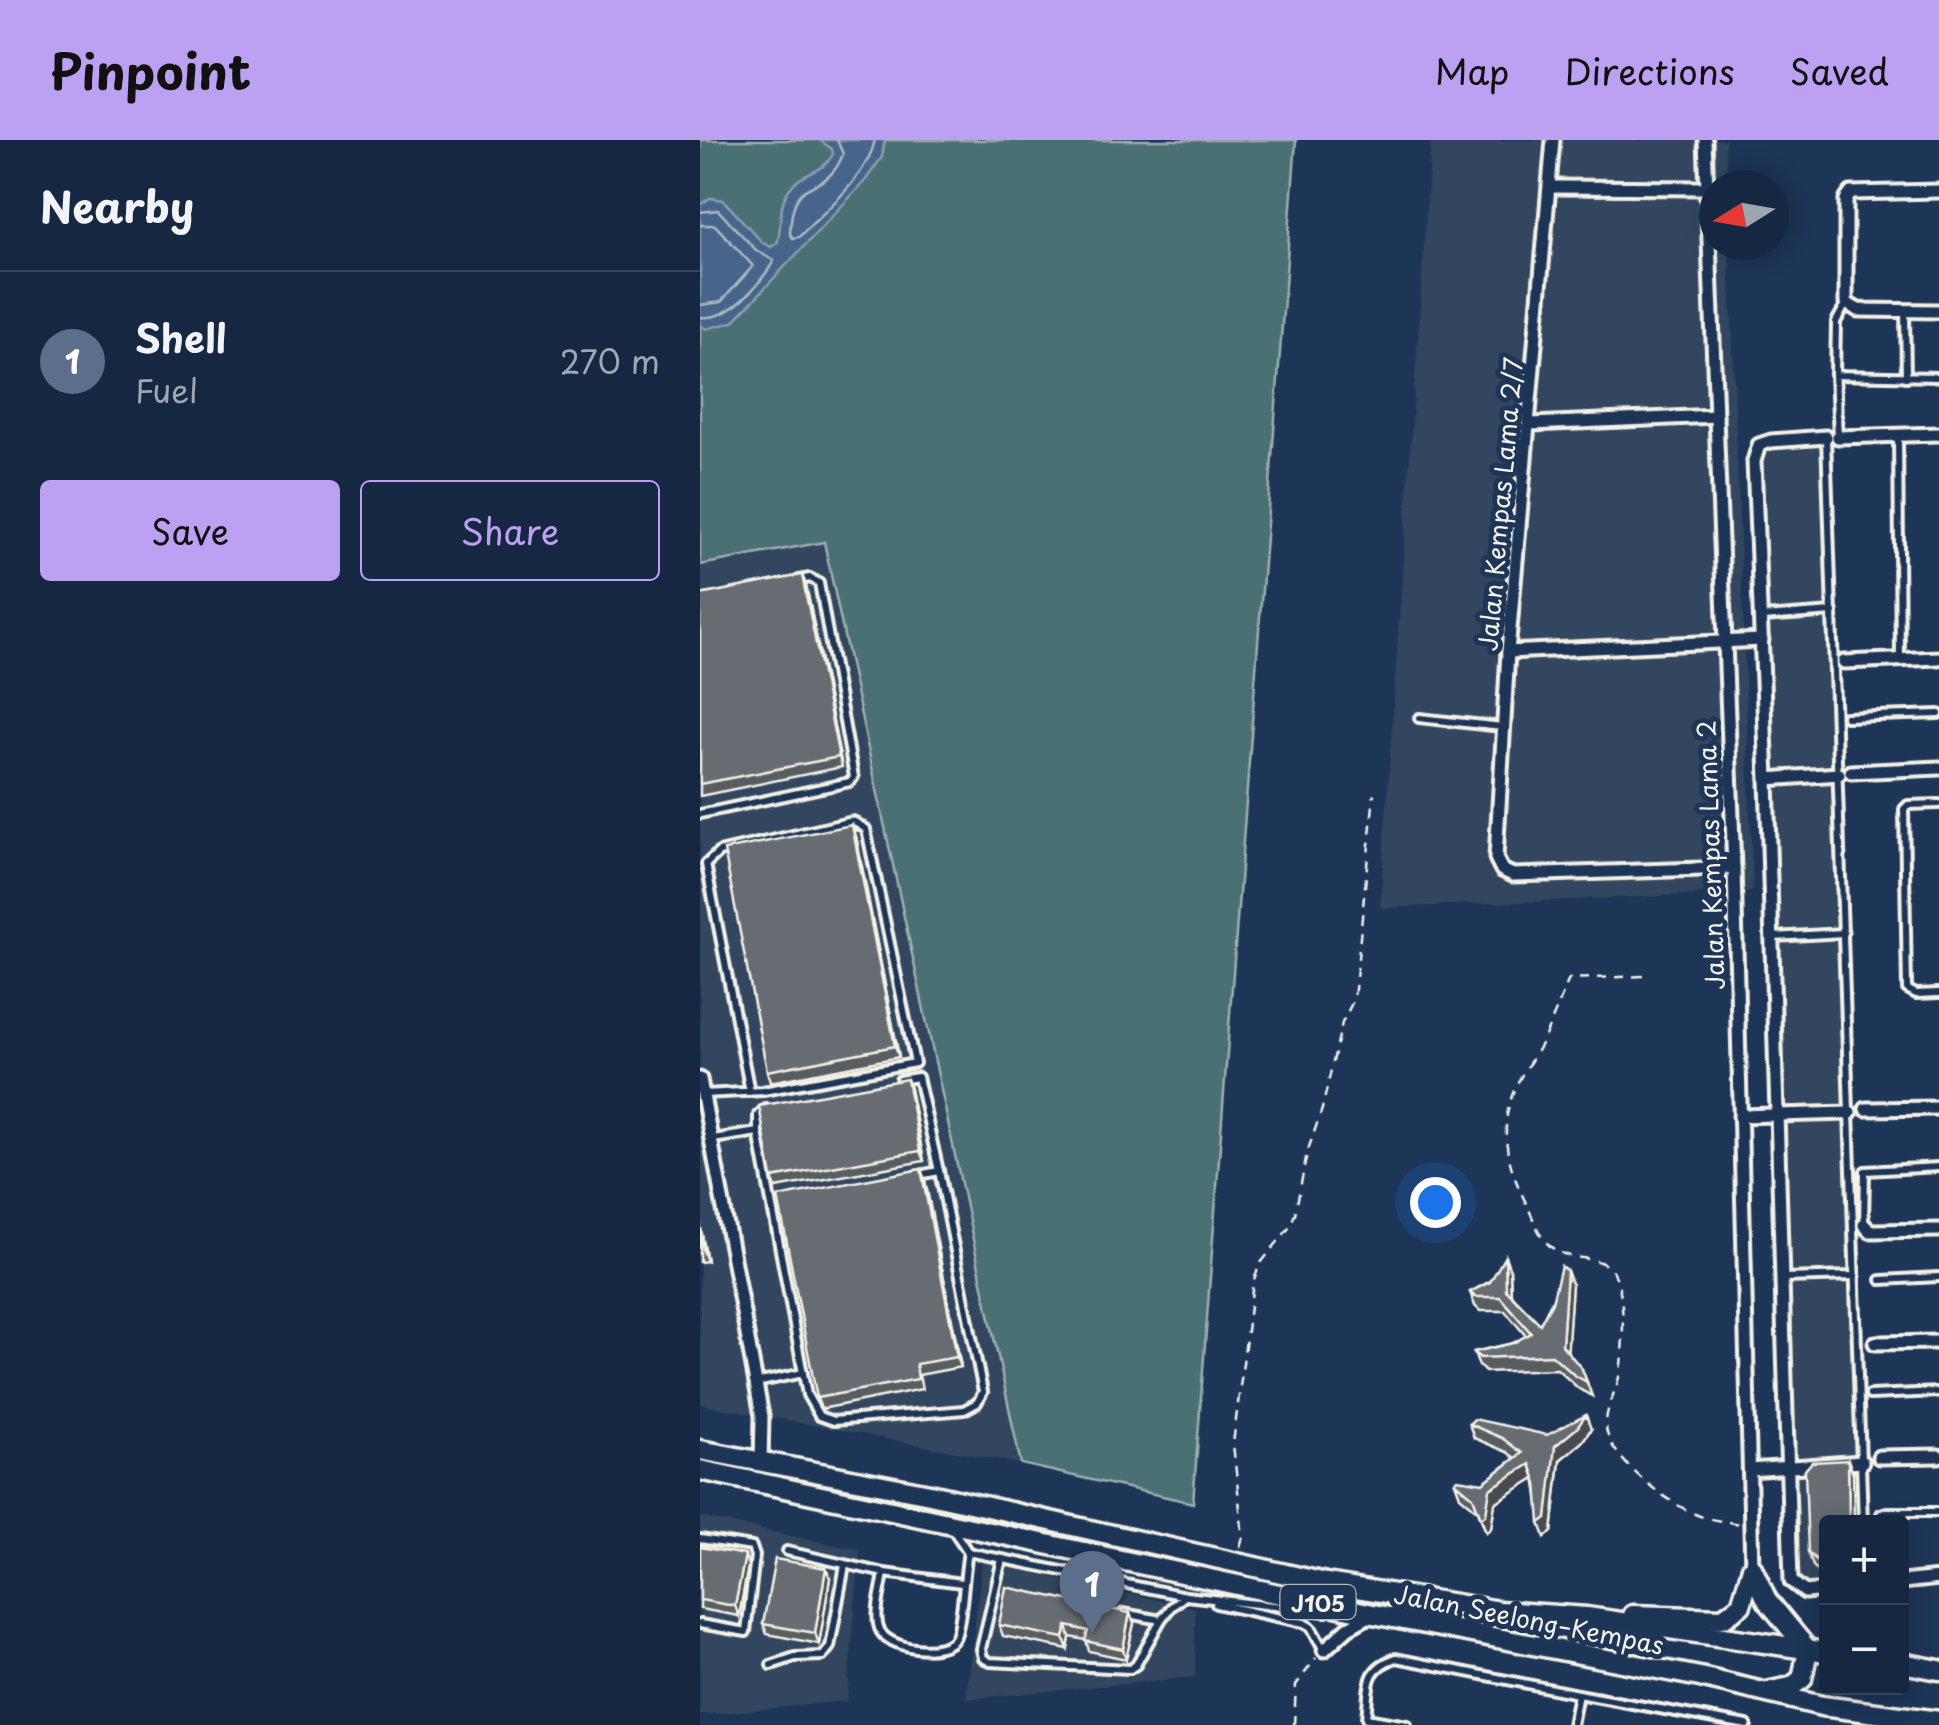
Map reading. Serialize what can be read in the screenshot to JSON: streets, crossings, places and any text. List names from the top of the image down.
{
  "streets": {
    "main road": ["J105", "Jalan Seelong–Kempas"],
    "street": ["Jalan Kempas Lama 2/7", "Jalan Kempas Lama 2"]
  },
  "crossings": [
    ["Jalan Kempas Lama 2/7", "Jalan Kempas Lama 2"]
  ],
  "north": "left",
  "page": {
    "header": "Pinpoint",
    "nav": ["Map", "Directions", "Saved"],
    "heading": "Nearby",
    "list": [
      {
        "mark": "1",
        "name": "Shell",
        "note": "Fuel",
        "value": "270 m"
      }
    ],
    "buttons": ["Save", "Share"],
    "map_buttons": ["+", "−"],
    "pins": "1"
  }
}
